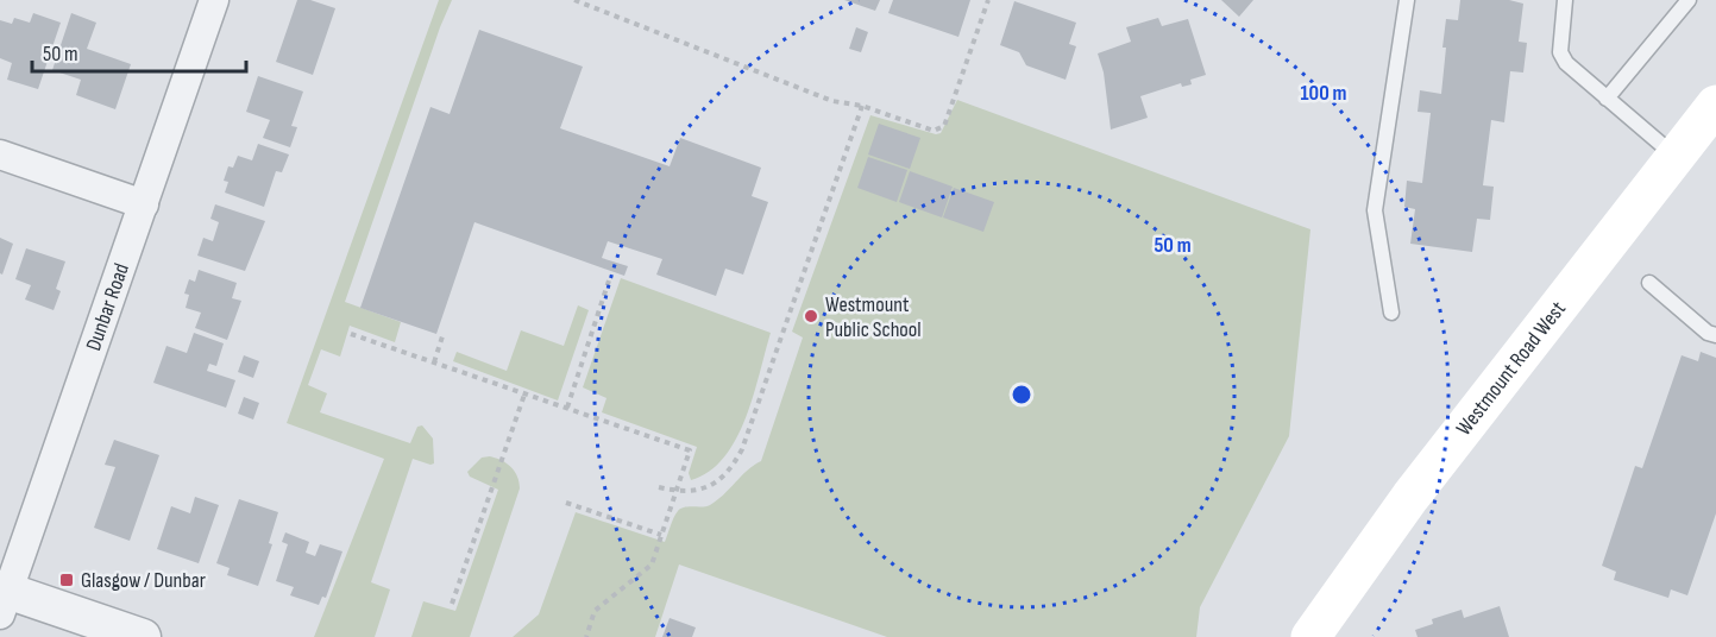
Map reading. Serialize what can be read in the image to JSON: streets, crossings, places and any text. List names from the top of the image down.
{
  "streets": {
    "main road": ["Westmount Road West"],
    "street": ["Dunbar Road"]
  },
  "places": {
    "other": ["Westmount Public School"],
    "transit": ["Glasgow / Dunbar"]
  },
  "scale_bar": "50 m",
  "rings": ["100 m", "50 m"]
}
